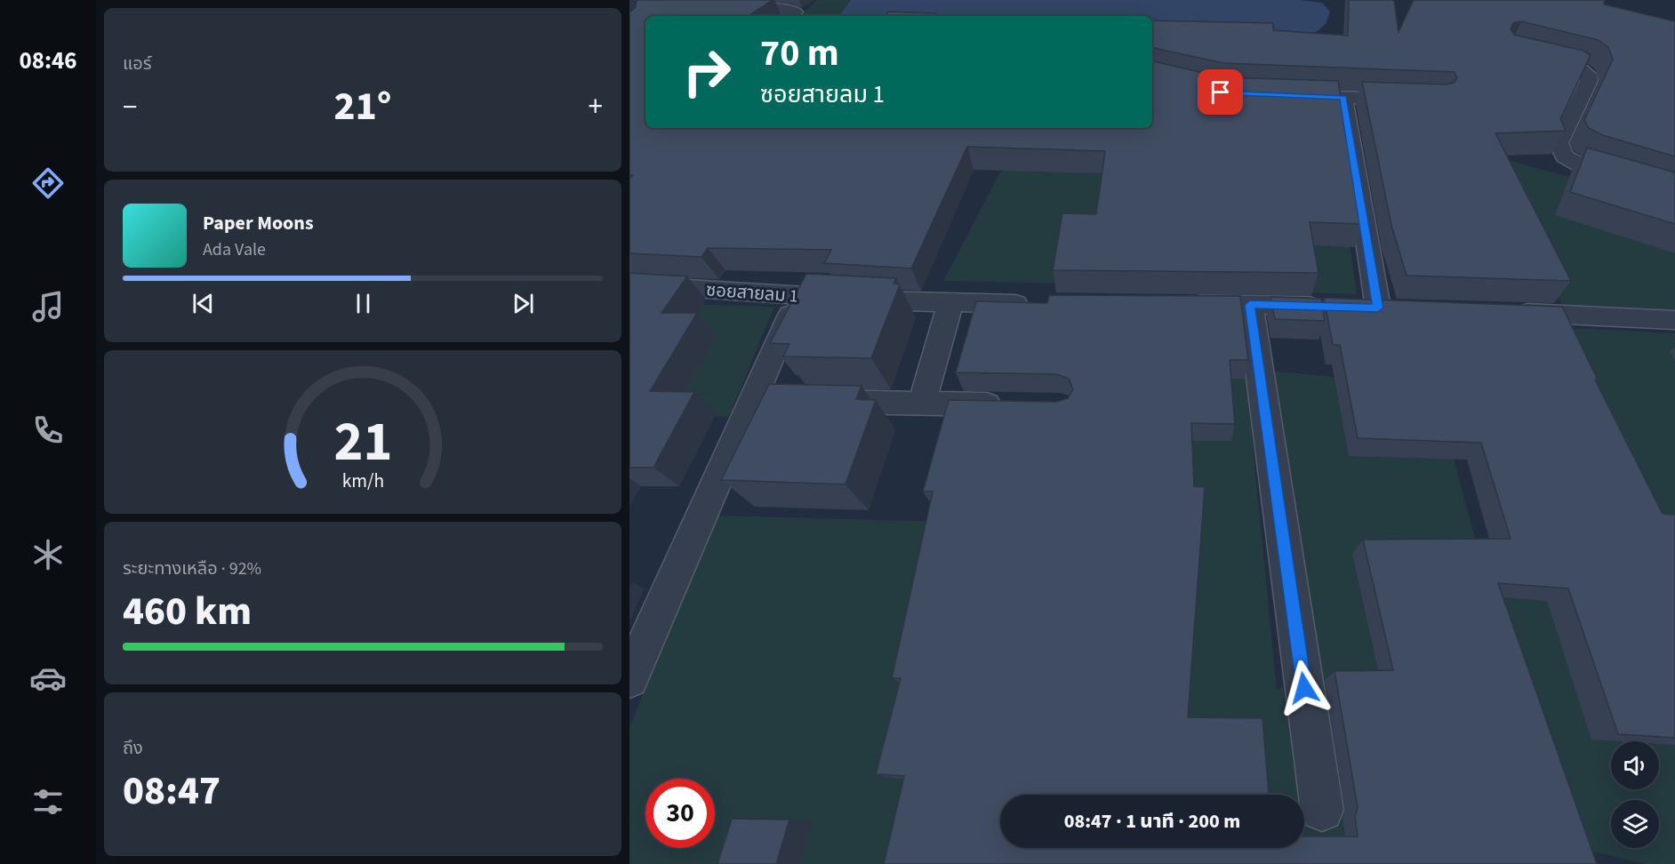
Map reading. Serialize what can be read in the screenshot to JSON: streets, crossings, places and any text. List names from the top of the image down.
{
  "streets": {
    "street": ["ซอยสายลม 1"]
  },
  "page": {
    "tabs": "08:46",
    "tile": [
      "แอร์",
      ["ระยะทางเหลือ · 92%", "460 km"],
      ["ถึง", "08:47"]
    ],
    "turn": ["70 m", "ซอยสายลม 1"],
    "heat": ["−", "21°", "+"],
    "song": ["Paper Moons", "Ada Vale"],
    "limit": "30",
    "trip": "08:47 · 1 นาที · 200 m",
    "gauge": ["21", "km/h"]
  }
}
